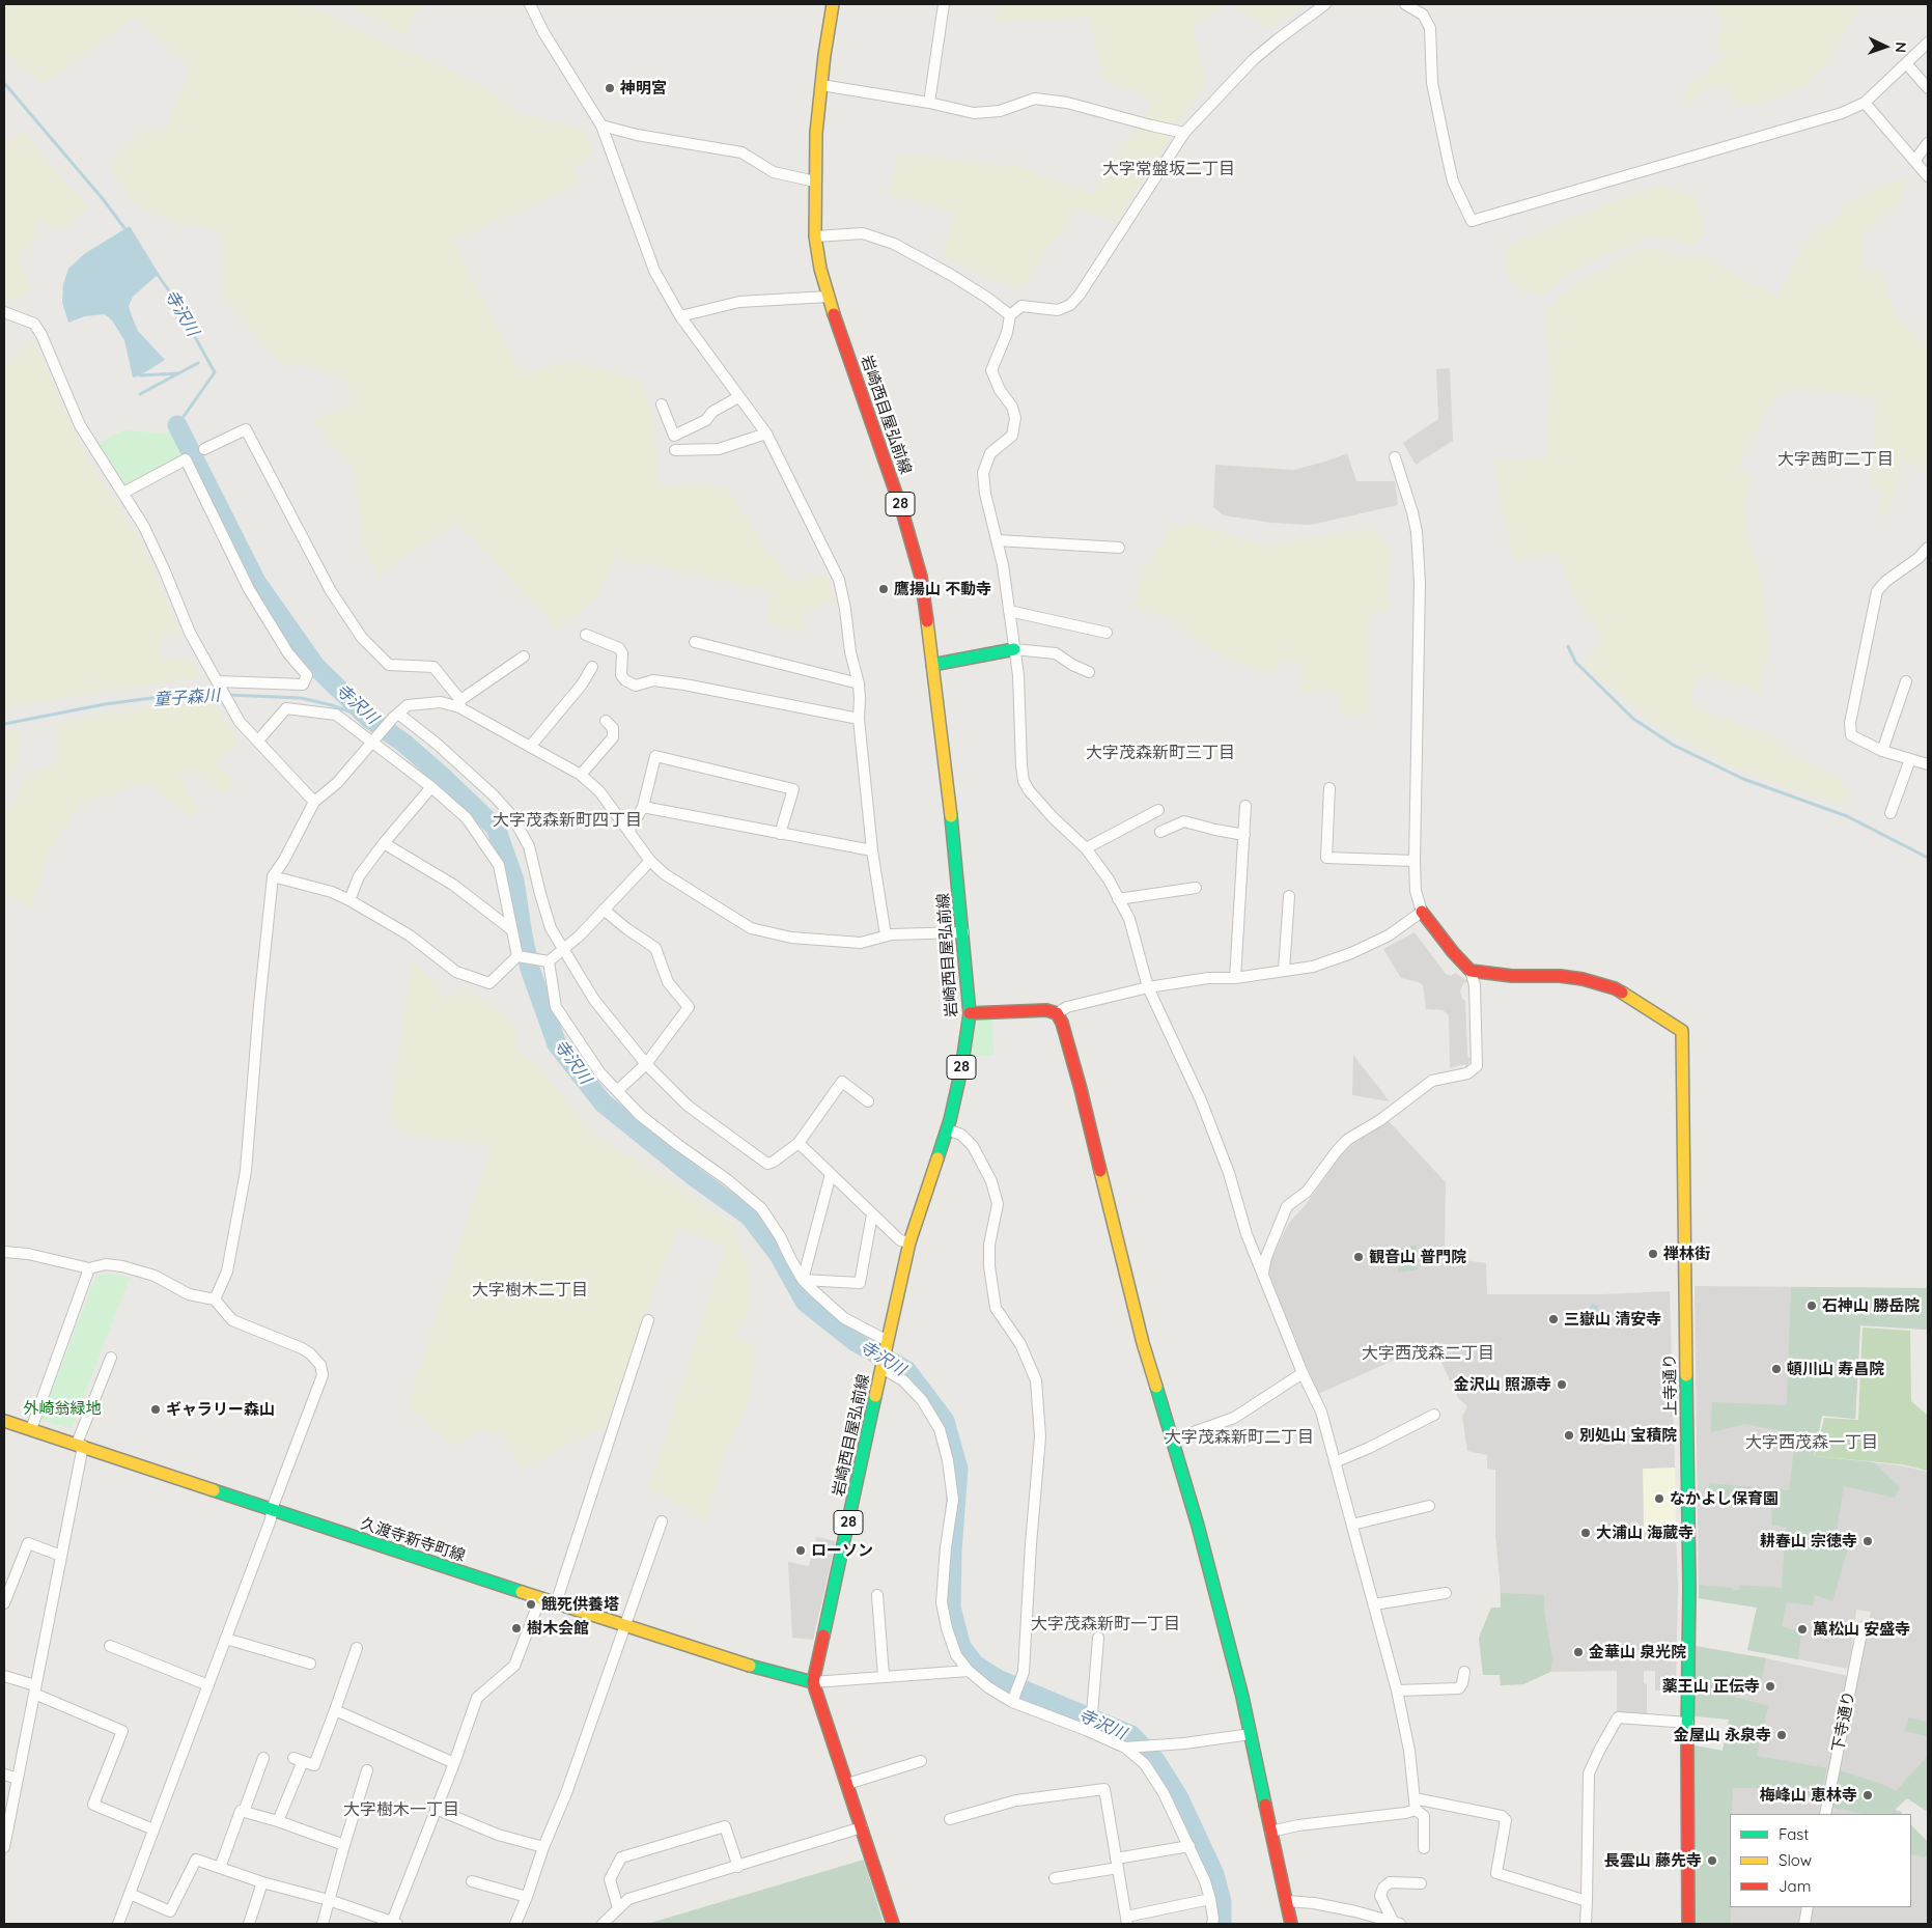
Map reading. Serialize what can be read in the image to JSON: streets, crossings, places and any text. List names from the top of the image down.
{
  "streets": {
    "main road": [
      "岩崎西目屋弘前線",
      "28",
      "上寺通り",
      "久渡寺新寺町線"
    ],
    "street": ["下寺通り"]
  },
  "crossings": [
    ["岩崎西目屋弘前線", "久渡寺新寺町線"]
  ],
  "districts": [
    "大字常盤坂二丁目",
    "大字茜町二丁目",
    "大字茂森新町三丁目",
    "大字茂森新町四丁目",
    "大字樹木二丁目",
    "大字西茂森二丁目",
    "大字茂森新町二丁目",
    "大字西茂森一丁目",
    "大字茂森新町一丁目",
    "大字樹木一丁目"
  ],
  "water": ["寺沢川", "童子森川"],
  "parks": ["外崎翁緑地"],
  "places": [
    "神明宮",
    "鷹揚山 不動寺",
    "禅林街",
    "観音山 普門院",
    "石神山 勝岳院",
    "三嶽山 清安寺",
    "頓川山 寿昌院",
    "金沢山 照源寺",
    "ギャラリー森山",
    "別処山 宝積院",
    "なかよし保育園",
    "大浦山 海蔵寺",
    "耕春山 宗徳寺",
    "ローソン",
    "餓死供養塔",
    "樹木会館",
    "萬松山 安盛寺",
    "金華山 泉光院",
    "薬王山 正伝寺",
    "金屋山 永泉寺",
    "梅峰山 恵林寺",
    "長雲山 藤先寺"
  ],
  "legend": ["Fast", "Slow", "Jam"],
  "north": "right"
}
